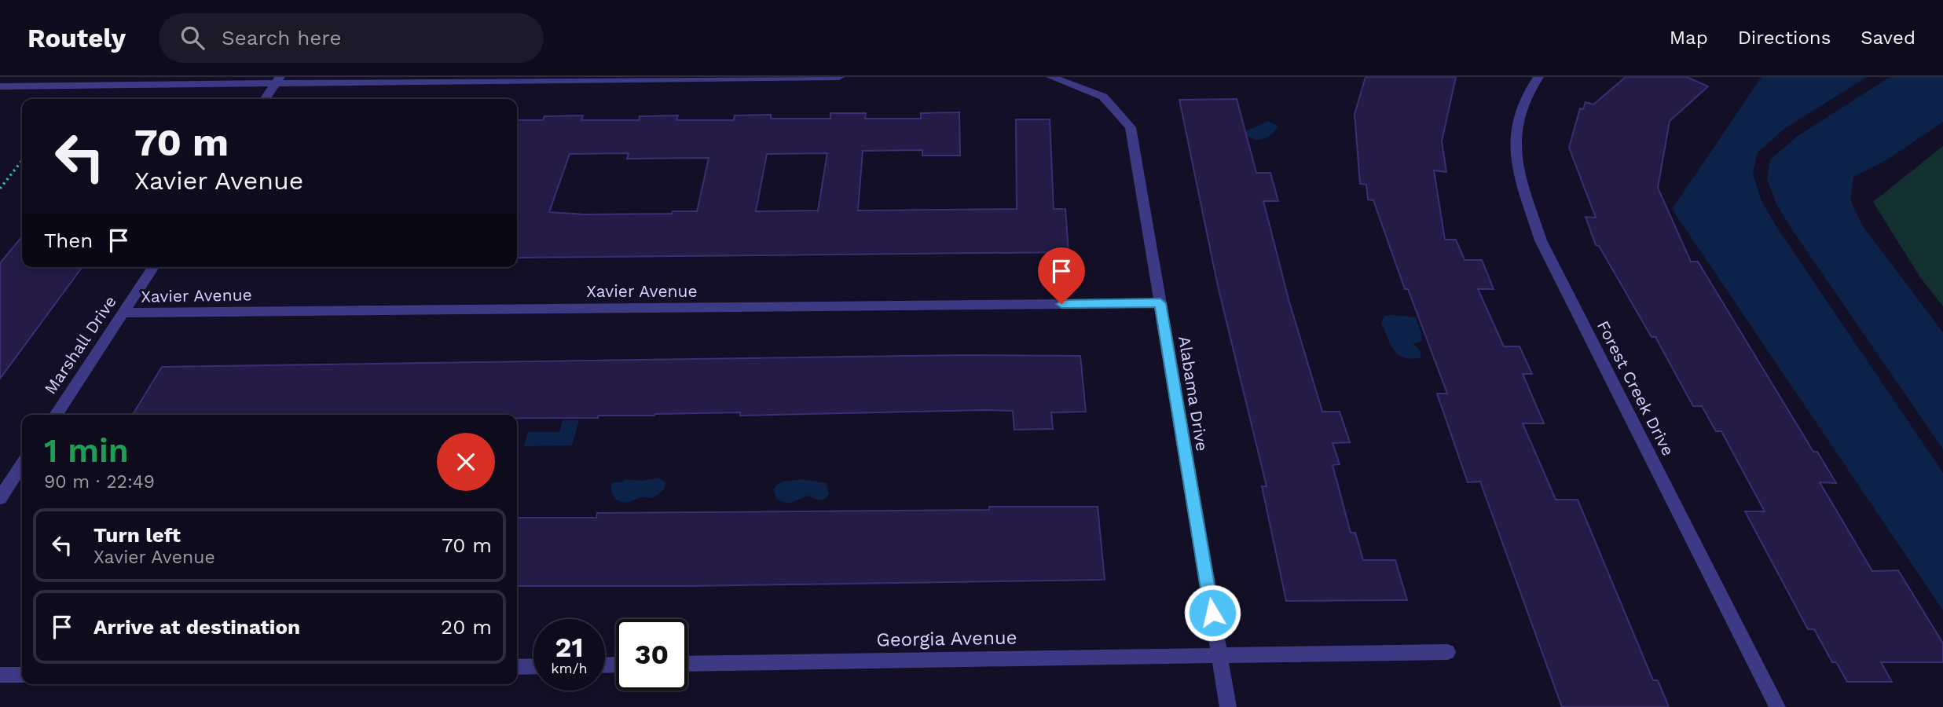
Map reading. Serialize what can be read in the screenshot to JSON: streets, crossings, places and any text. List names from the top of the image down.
{
  "streets": {
    "street": [
      "Xavier Avenue",
      "Marshall Drive",
      "Forest Creek Drive",
      "Alabama Drive",
      "Georgia Avenue"
    ]
  },
  "crossings": [
    ["Xavier Avenue", "Marshall Drive"],
    ["Xavier Avenue", "Alabama Drive"],
    ["Alabama Drive", "Georgia Avenue"]
  ],
  "page": {
    "header": "Routely",
    "search": "Search here",
    "nav": ["Map", "Directions", "Saved"],
    "turn": ["70 m", "Xavier Avenue"],
    "then": "Then",
    "heading": ["1 min", "90 m · 22:49"],
    "list": [
      {
        "name": "Turn left",
        "note": "Xavier Avenue",
        "value": "70 m"
      },
      {
        "name": "Arrive at destination",
        "value": "20 m"
      }
    ],
    "speed": "21 km/h",
    "limit": "30"
  }
}
